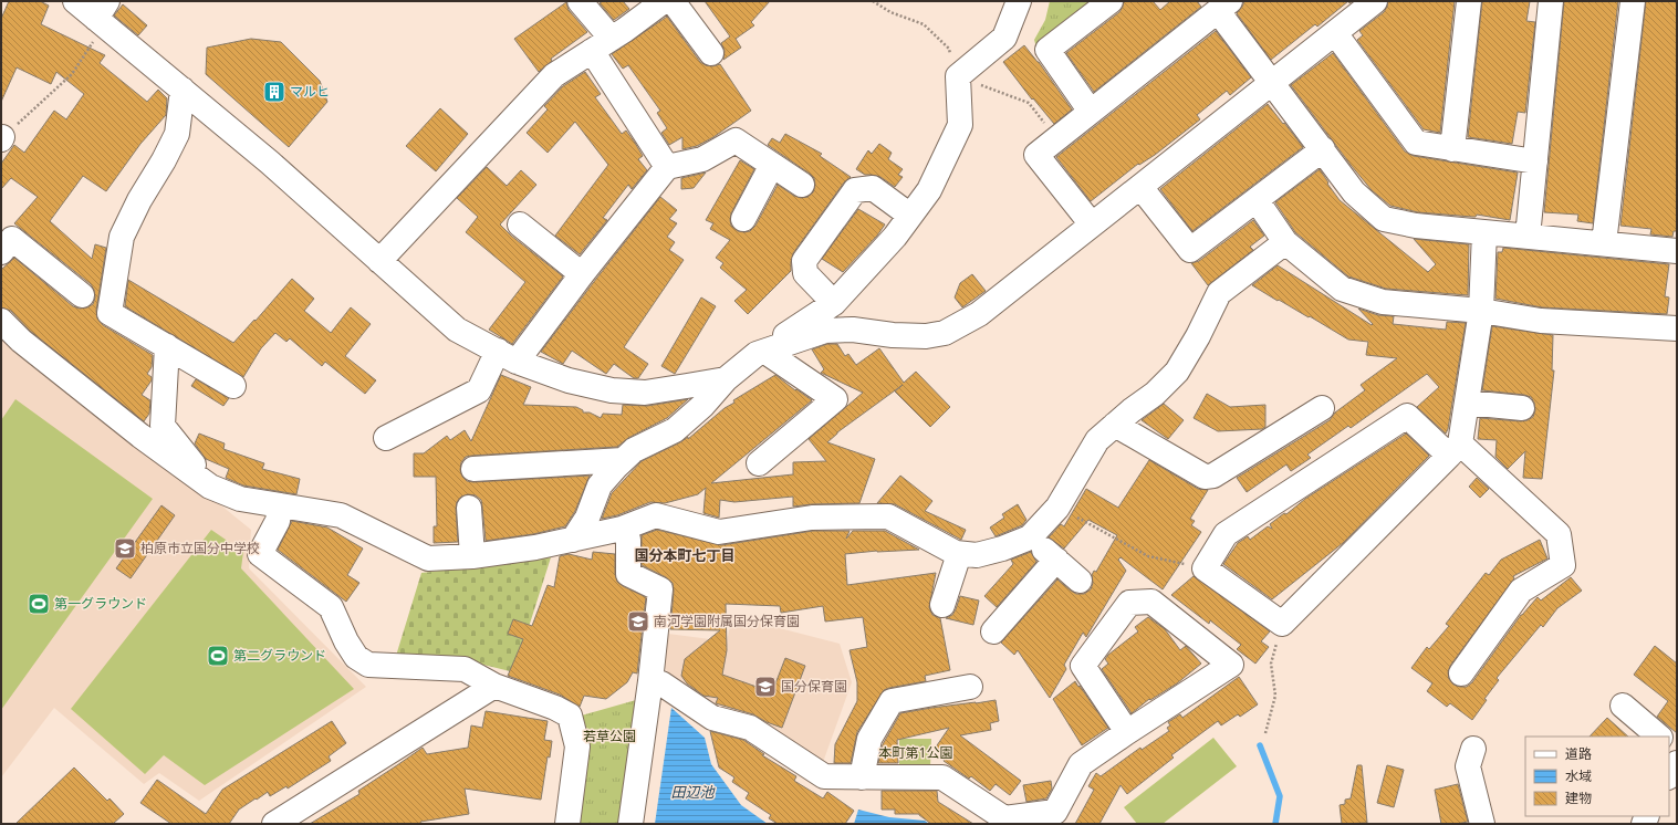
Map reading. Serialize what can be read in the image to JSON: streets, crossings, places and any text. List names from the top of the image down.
{
  "districts": ["国分本町七丁目"],
  "water": ["田辺池"],
  "parks": ["若草公園", "本町第1公園"],
  "places": {
    "building": ["マルヒ"],
    "school or university": ["柏原市立国分中学校", "南河学園附属国分保育園", "国分保育園"],
    "sports": ["第一グラウンド", "第二グラウンド"]
  },
  "legend": ["道路", "水域", "建物"]
}
